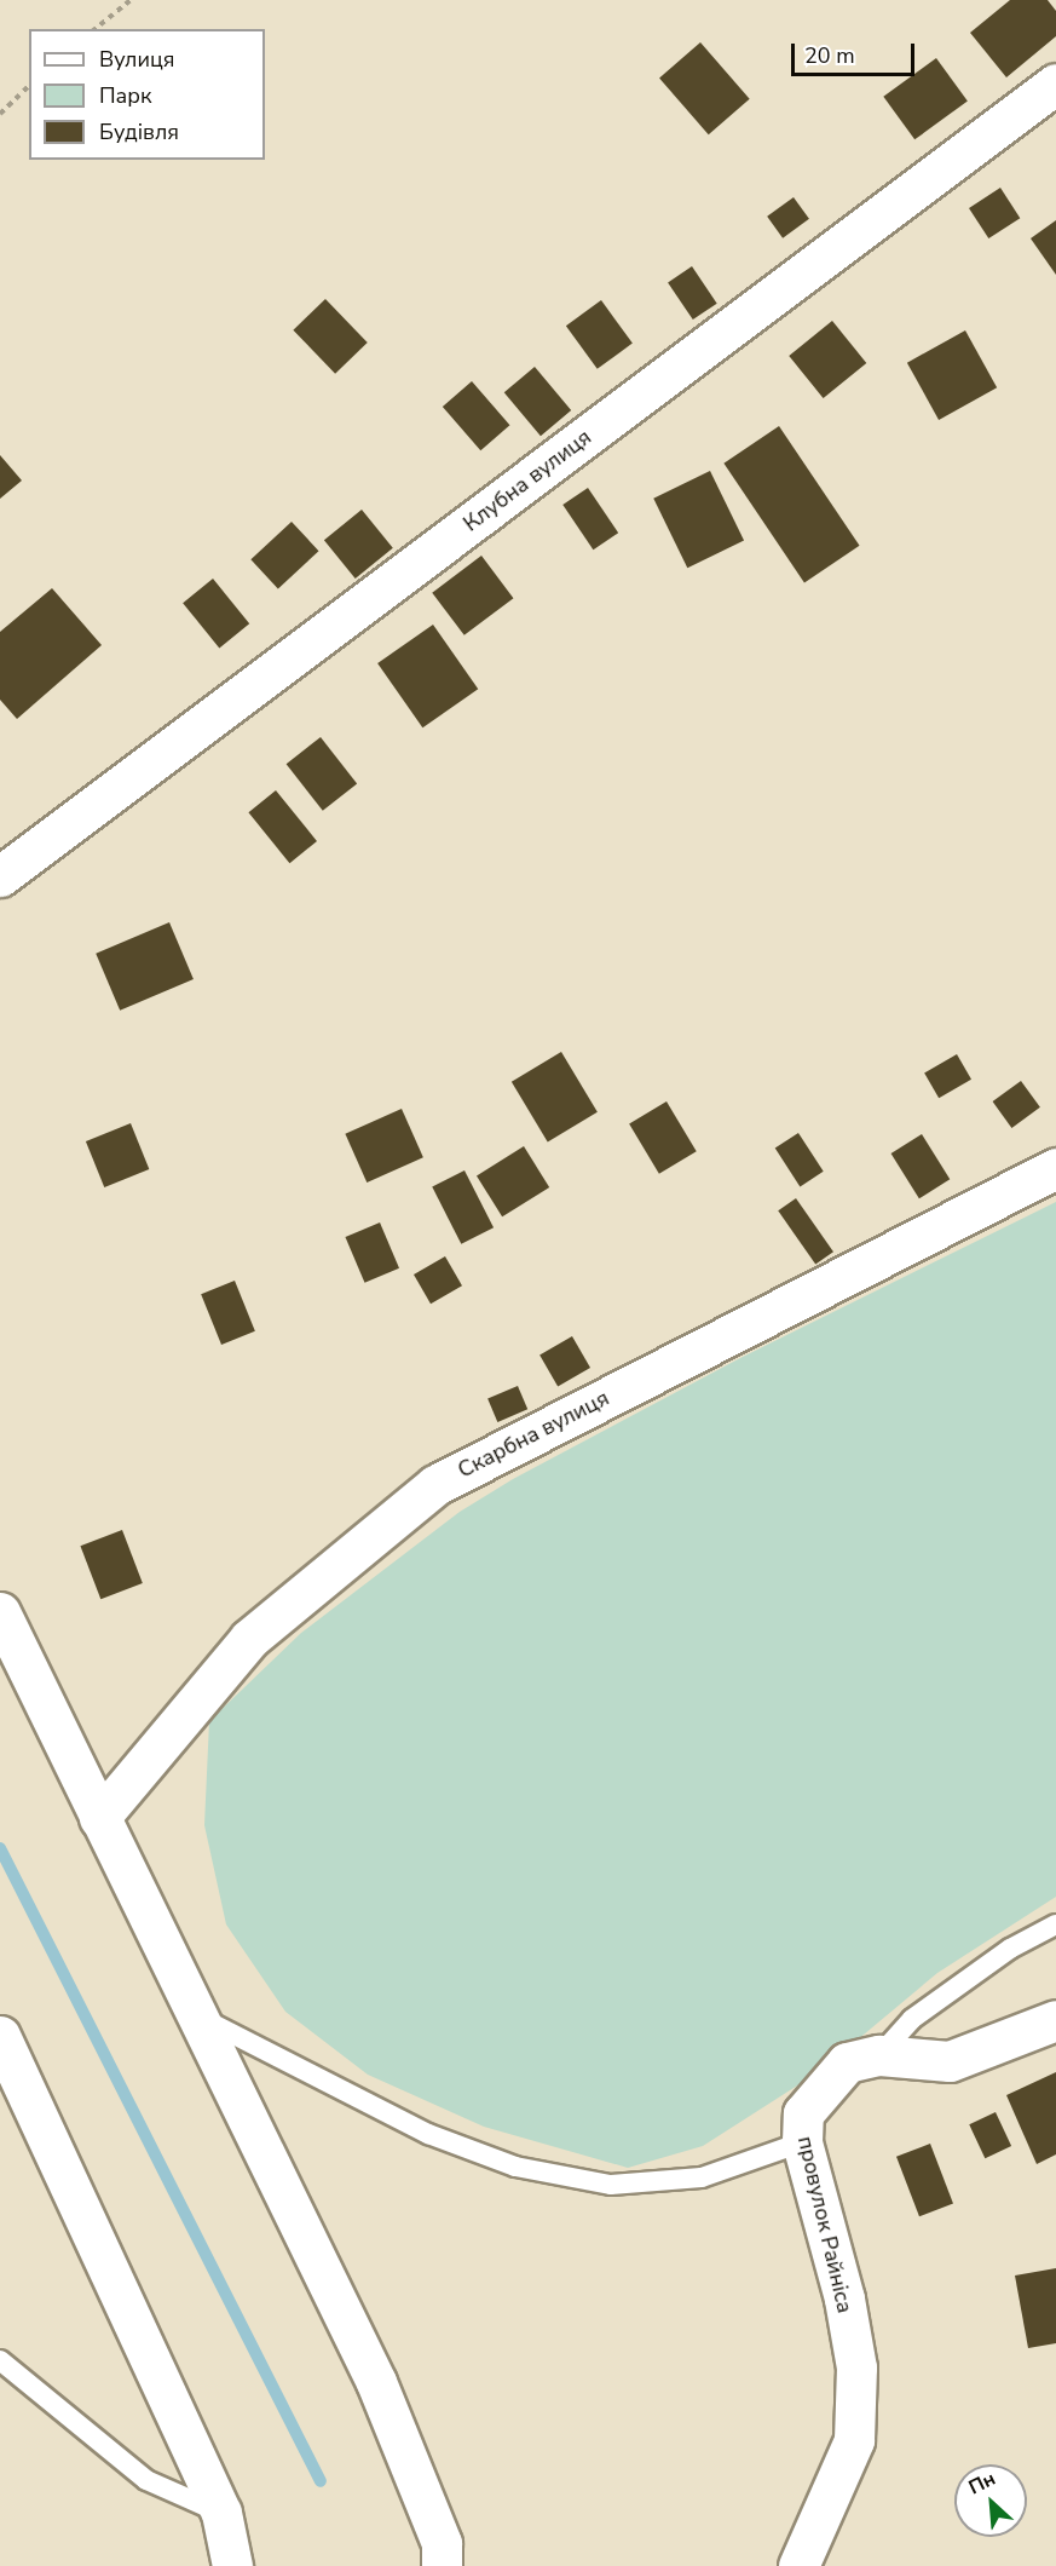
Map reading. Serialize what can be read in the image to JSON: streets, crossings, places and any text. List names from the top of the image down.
{
  "streets": {
    "street": ["Клубна вулиця", "Скарбна вулиця", "провулок Райніса"]
  },
  "legend": ["Вулиця", "Парк", "Будівля"],
  "scale_bar": "20 m",
  "north": "top left"
}
